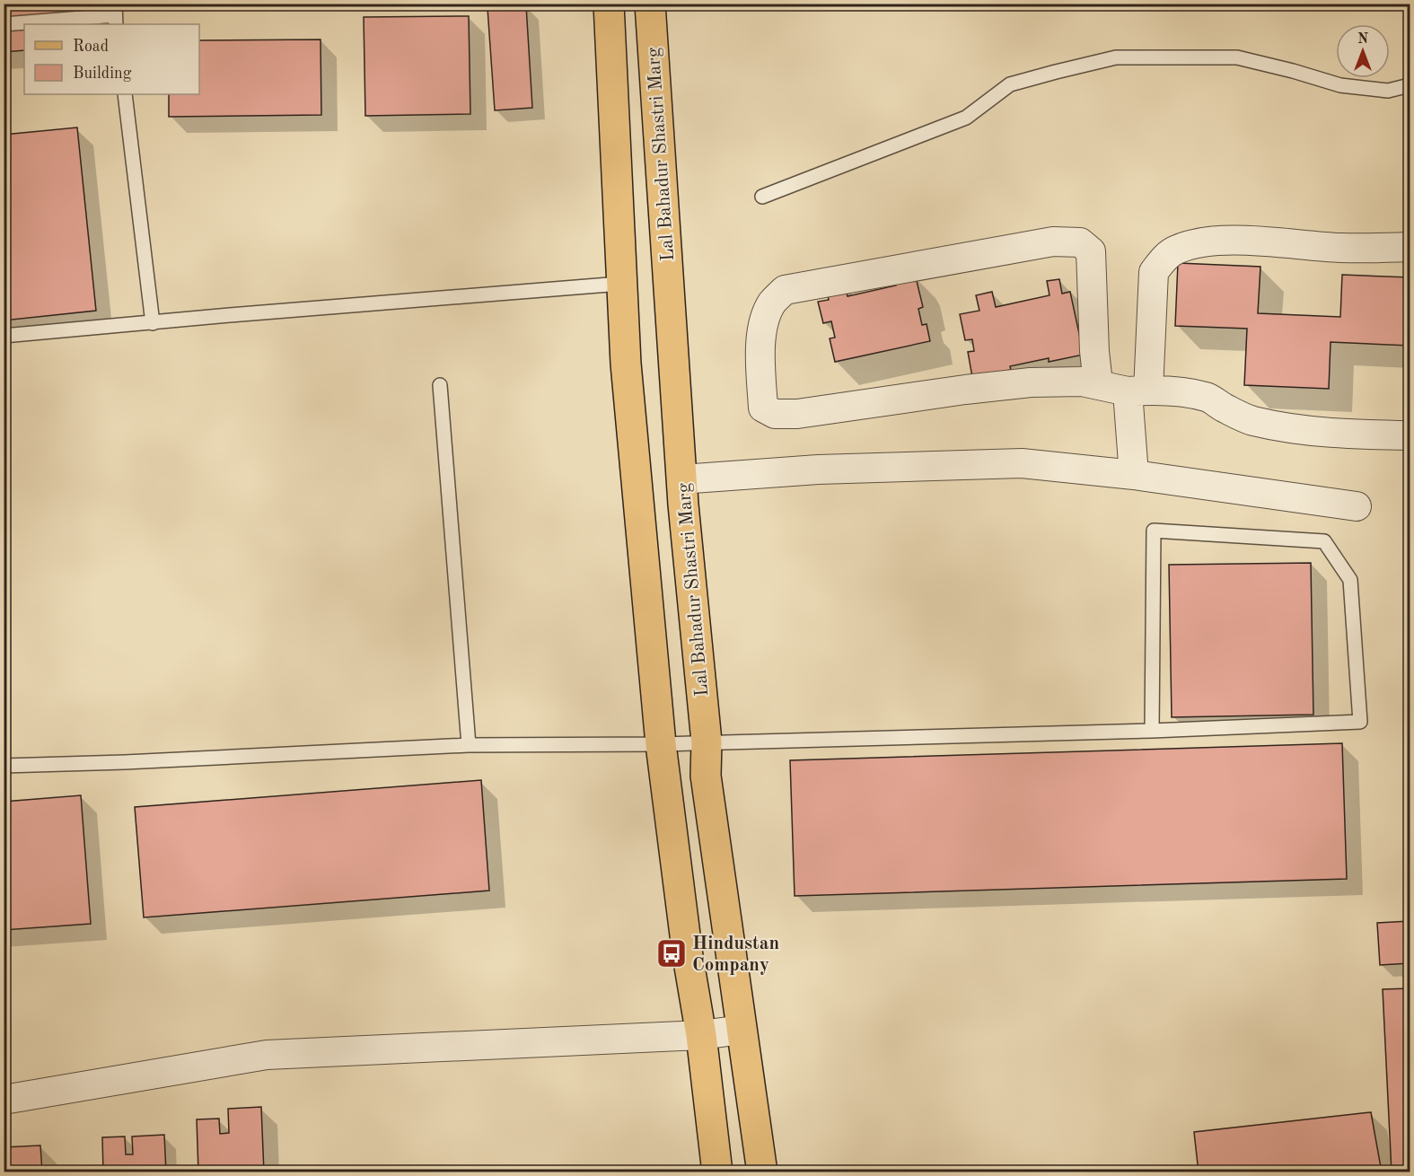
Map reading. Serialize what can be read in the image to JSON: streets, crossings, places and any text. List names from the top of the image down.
{
  "streets": {
    "main road": ["Lal Bahadur Shastri Marg"]
  },
  "places": {
    "bus stop": ["Hindustan Company"]
  },
  "legend": ["Road", "Building"],
  "north": "top"
}
